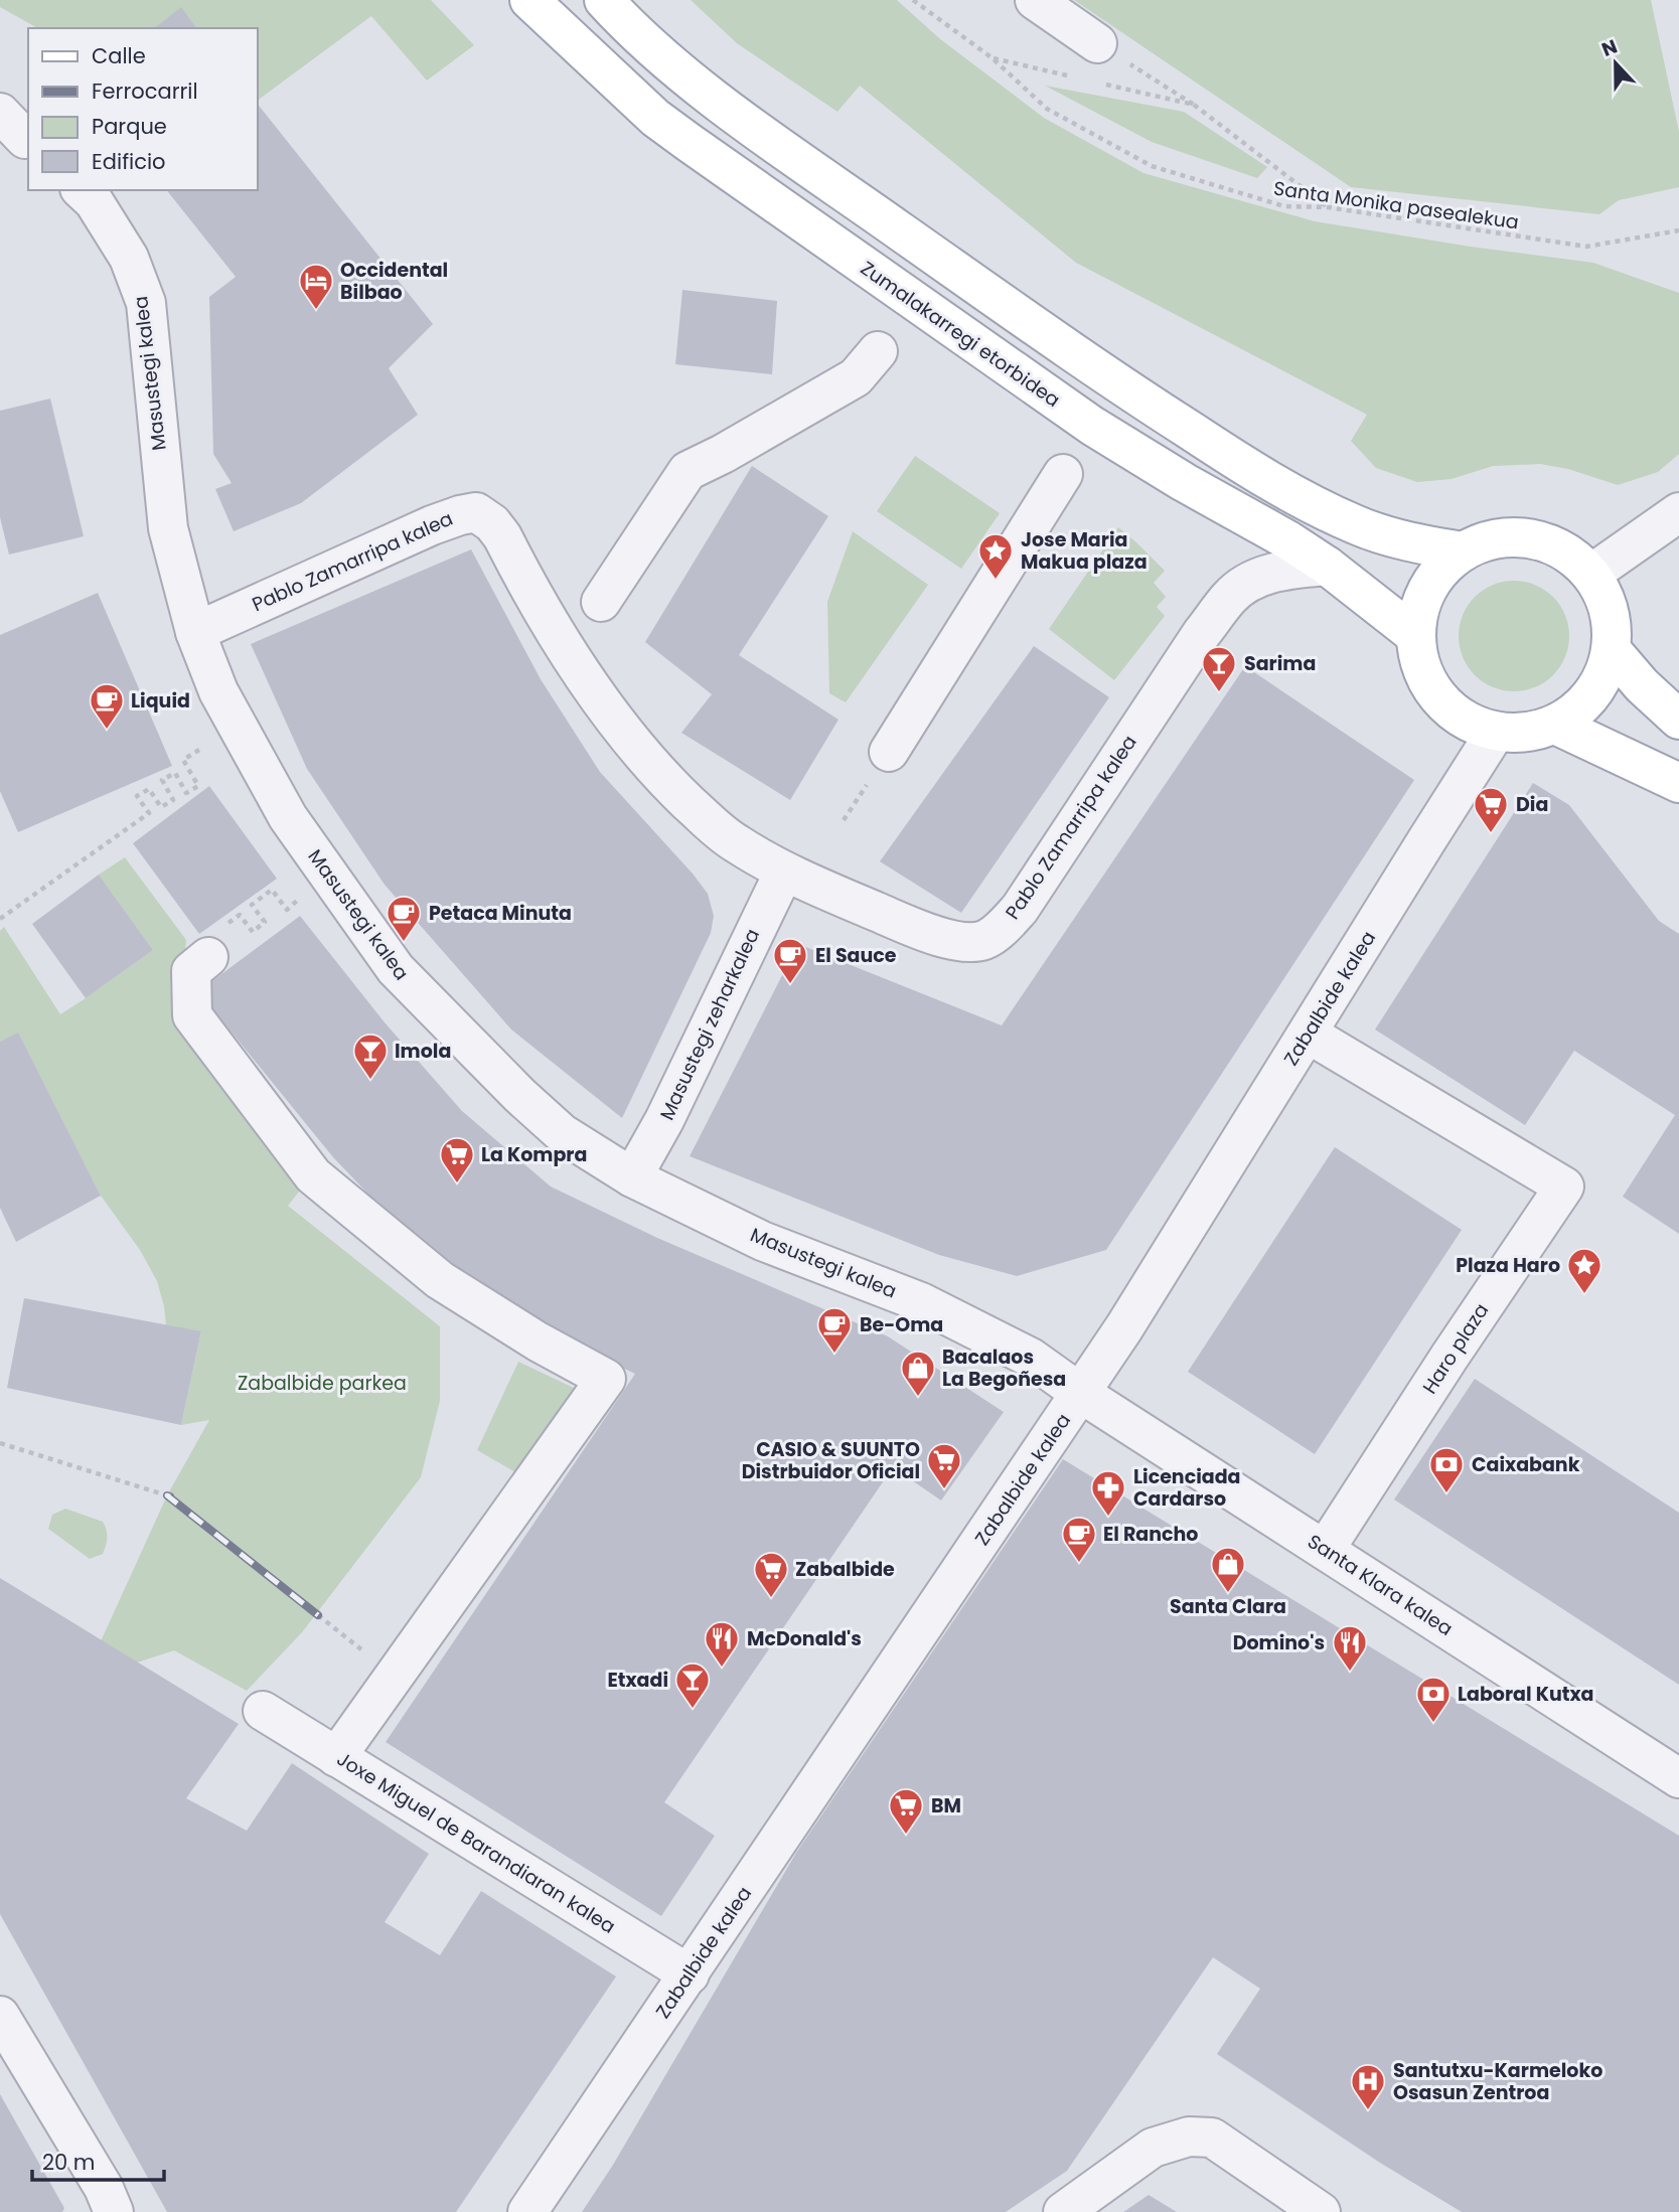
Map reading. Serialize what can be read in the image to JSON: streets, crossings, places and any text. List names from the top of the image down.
{
  "streets": {
    "main road": ["Zumalakarregi etorbidea"],
    "street": [
      "Masustegi kalea",
      "Pablo Zamarripa kalea",
      "Zabalbide kalea",
      "Masustegi zeharkalea",
      "Haro plaza",
      "Santa Klara kalea",
      "Joxe Miguel de Barandiaran kalea"
    ],
    "path": ["Santa Monika pasealekua"]
  },
  "crossings": [
    ["Zumalakarregi etorbidea", "Pablo Zamarripa kalea"],
    ["Zumalakarregi etorbidea", "Zabalbide kalea"],
    ["Masustegi kalea", "Pablo Zamarripa kalea"],
    ["Masustegi kalea", "Zabalbide kalea"],
    ["Masustegi kalea", "Masustegi zeharkalea"],
    ["Masustegi kalea", "Santa Klara kalea"],
    ["Pablo Zamarripa kalea", "Masustegi zeharkalea"],
    ["Zabalbide kalea", "Haro plaza"],
    ["Zabalbide kalea", "Santa Klara kalea"],
    ["Zabalbide kalea", "Joxe Miguel de Barandiaran kalea"],
    ["Haro plaza", "Santa Klara kalea"]
  ],
  "parks": ["Zabalbide parkea"],
  "places": {
    "hotel": ["Occidental Bilbao"],
    "place": ["Jose Maria Makua plaza", "Plaza Haro"],
    "bar": ["Sarima", "Imola", "Etxadi"],
    "cafe": [
      "Liquid",
      "Petaca Minuta",
      "El Sauce",
      "Be-Oma",
      "El Rancho"
    ],
    "supermarket": [
      "Dia",
      "La Kompra",
      "CASIO & SUUNTO Distrbuidor Oficial",
      "Zabalbide",
      "BM"
    ],
    "shop": ["Bacalaos La Begoñesa", "Santa Clara"],
    "bank": ["Caixabank", "Laboral Kutxa"],
    "pharmacy": ["Licenciada Cardarso"],
    "restaurant": ["McDonald's", "Domino's"],
    "hospital": ["Santutxu-Karmeloko Osasun Zentroa"]
  },
  "legend": [
    "Calle",
    "Ferrocarril",
    "Parque",
    "Edificio"
  ],
  "scale_bar": "20 m",
  "north": "top"
}
